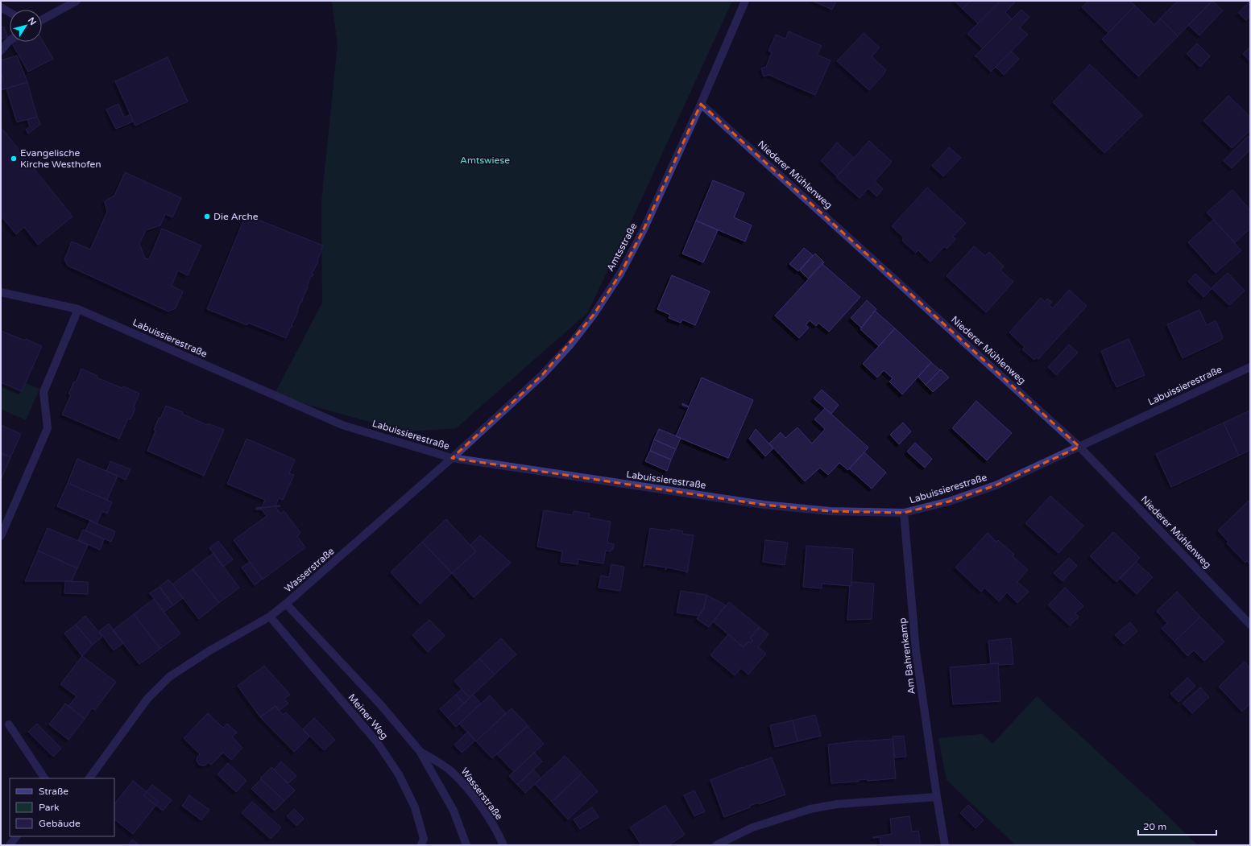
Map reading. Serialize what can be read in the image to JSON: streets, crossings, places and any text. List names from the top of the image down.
{
  "streets": {
    "street": [
      "Niederer Mühlenweg",
      "Amtsstraße",
      "Labuissierestraße",
      "Wasserstraße",
      "Am Bahrenkamp",
      "Meiner Weg"
    ]
  },
  "crossings": [
    ["Niederer Mühlenweg", "Amtsstraße"],
    ["Niederer Mühlenweg", "Labuissierestraße"],
    ["Amtsstraße", "Labuissierestraße"],
    ["Amtsstraße", "Wasserstraße"],
    ["Labuissierestraße", "Wasserstraße"],
    ["Labuissierestraße", "Am Bahrenkamp"]
  ],
  "parks": ["Amtswiese"],
  "places": ["Evangelische Kirche Westhofen", "Die Arche"],
  "legend": ["Straße", "Park", "Gebäude"],
  "scale_bar": "20 m",
  "north": "top right"
}
